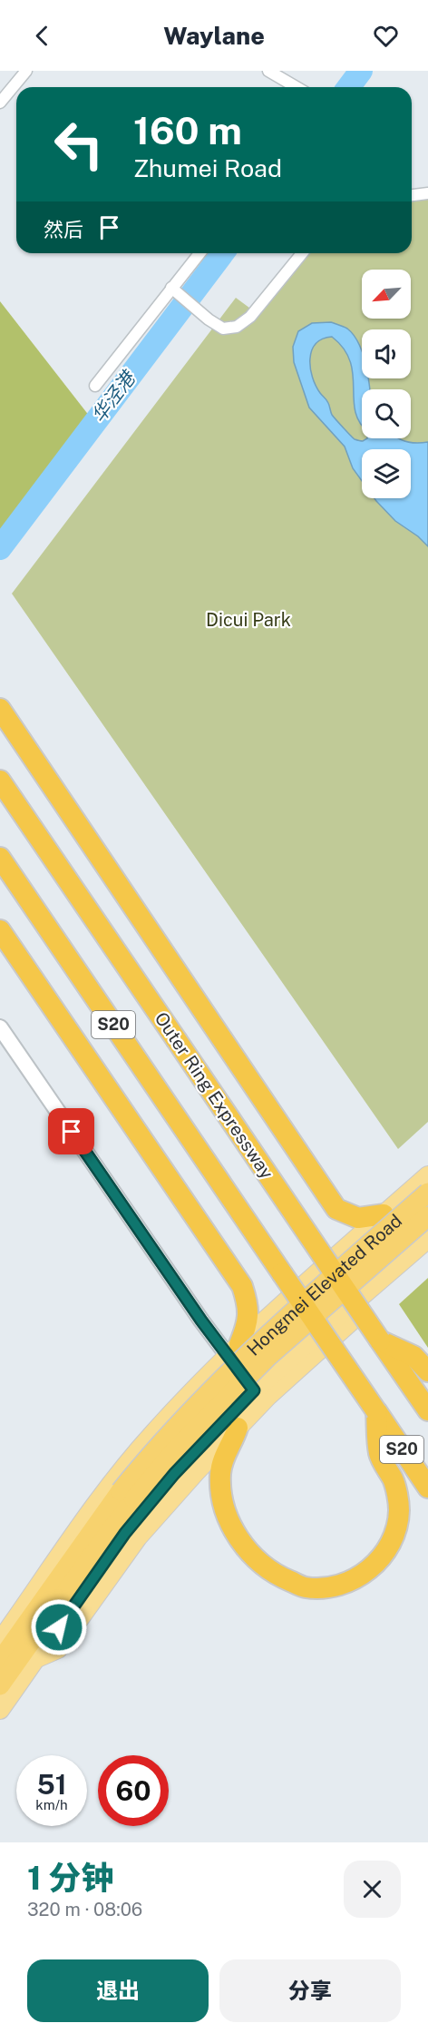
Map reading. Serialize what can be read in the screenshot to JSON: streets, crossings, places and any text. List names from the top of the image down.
{
  "streets": {
    "highway": ["S20", "Outer Ring Expressway", "Hongmei Elevated Road"]
  },
  "water": ["华泾港"],
  "parks": ["Dicui Park"],
  "north": "bottom left",
  "page": {
    "header": "Waylane",
    "turn": ["160 m", "Zhumei Road"],
    "then": "然后",
    "speed": "51 km/h",
    "limit": "60",
    "heading": ["1 分钟", "320 m · 08:06"],
    "buttons": ["退出", "分享"]
  }
}
